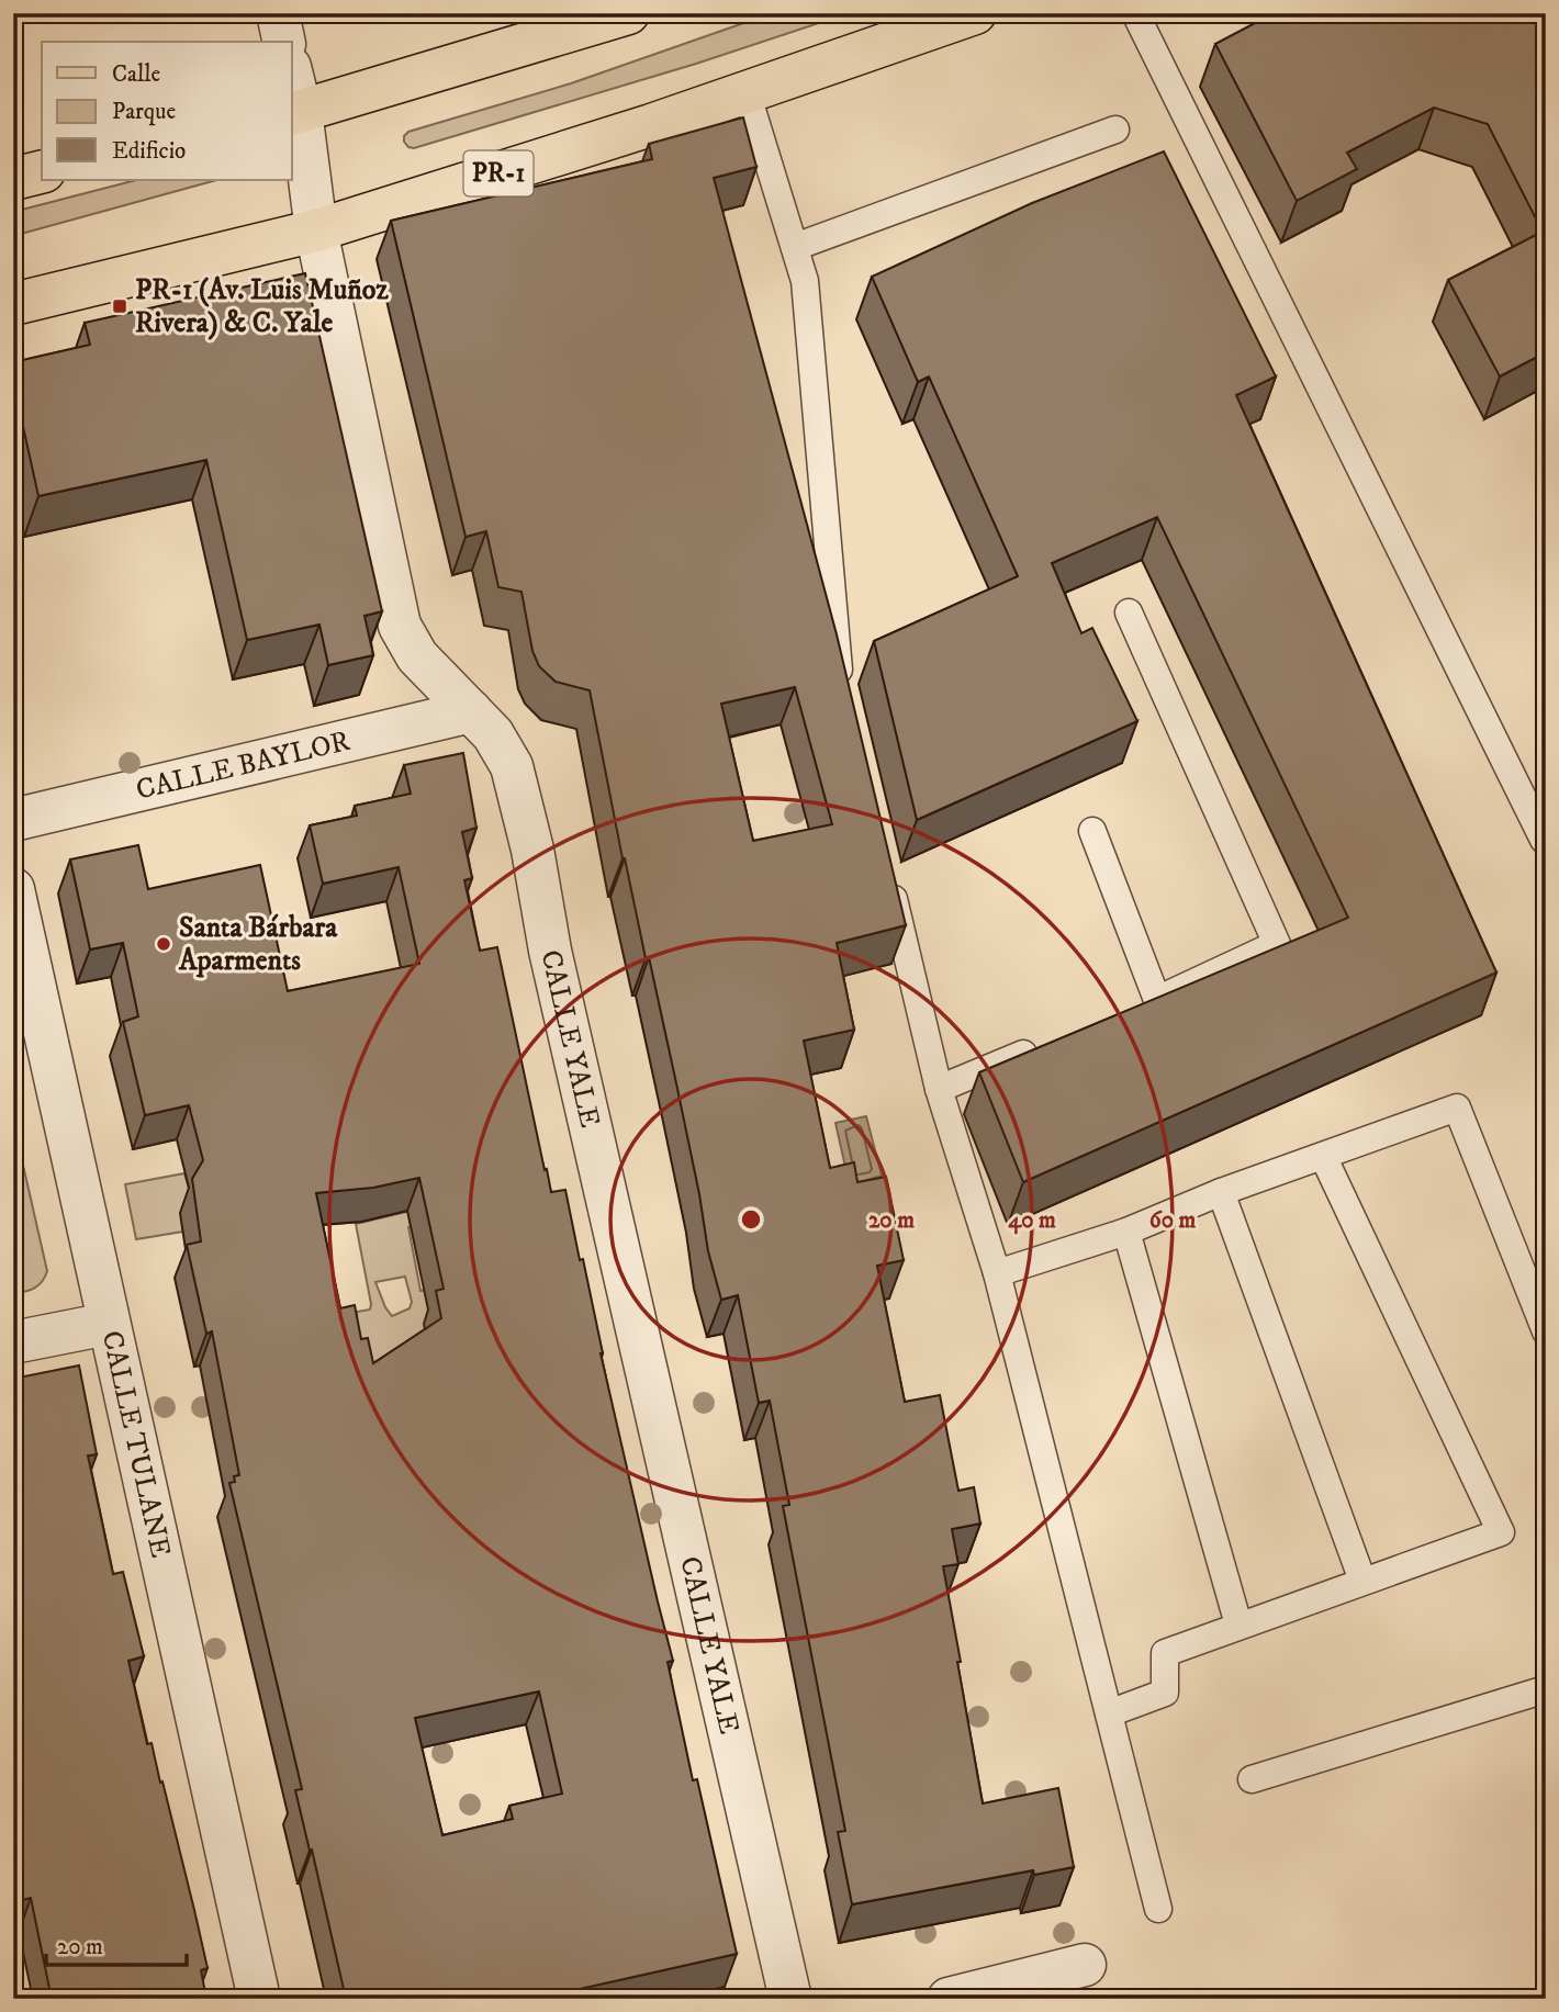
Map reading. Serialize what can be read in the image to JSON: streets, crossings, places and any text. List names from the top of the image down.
{
  "streets": {
    "main road": ["PR-1"],
    "street": ["CALLE BAYLOR", "CALLE YALE", "CALLE TULANE"]
  },
  "crossings": [
    ["PR-1", "CALLE YALE"],
    ["CALLE BAYLOR", "CALLE YALE"]
  ],
  "places": {
    "transit": ["PR-1 (Av. Luis Muñoz Rivera) & C. Yale"],
    "other": ["Santa Bárbara Aparments"]
  },
  "legend": ["Calle", "Parque", "Edificio"],
  "scale_bar": "20 m",
  "rings": ["20 m", "40 m", "60 m"]
}
